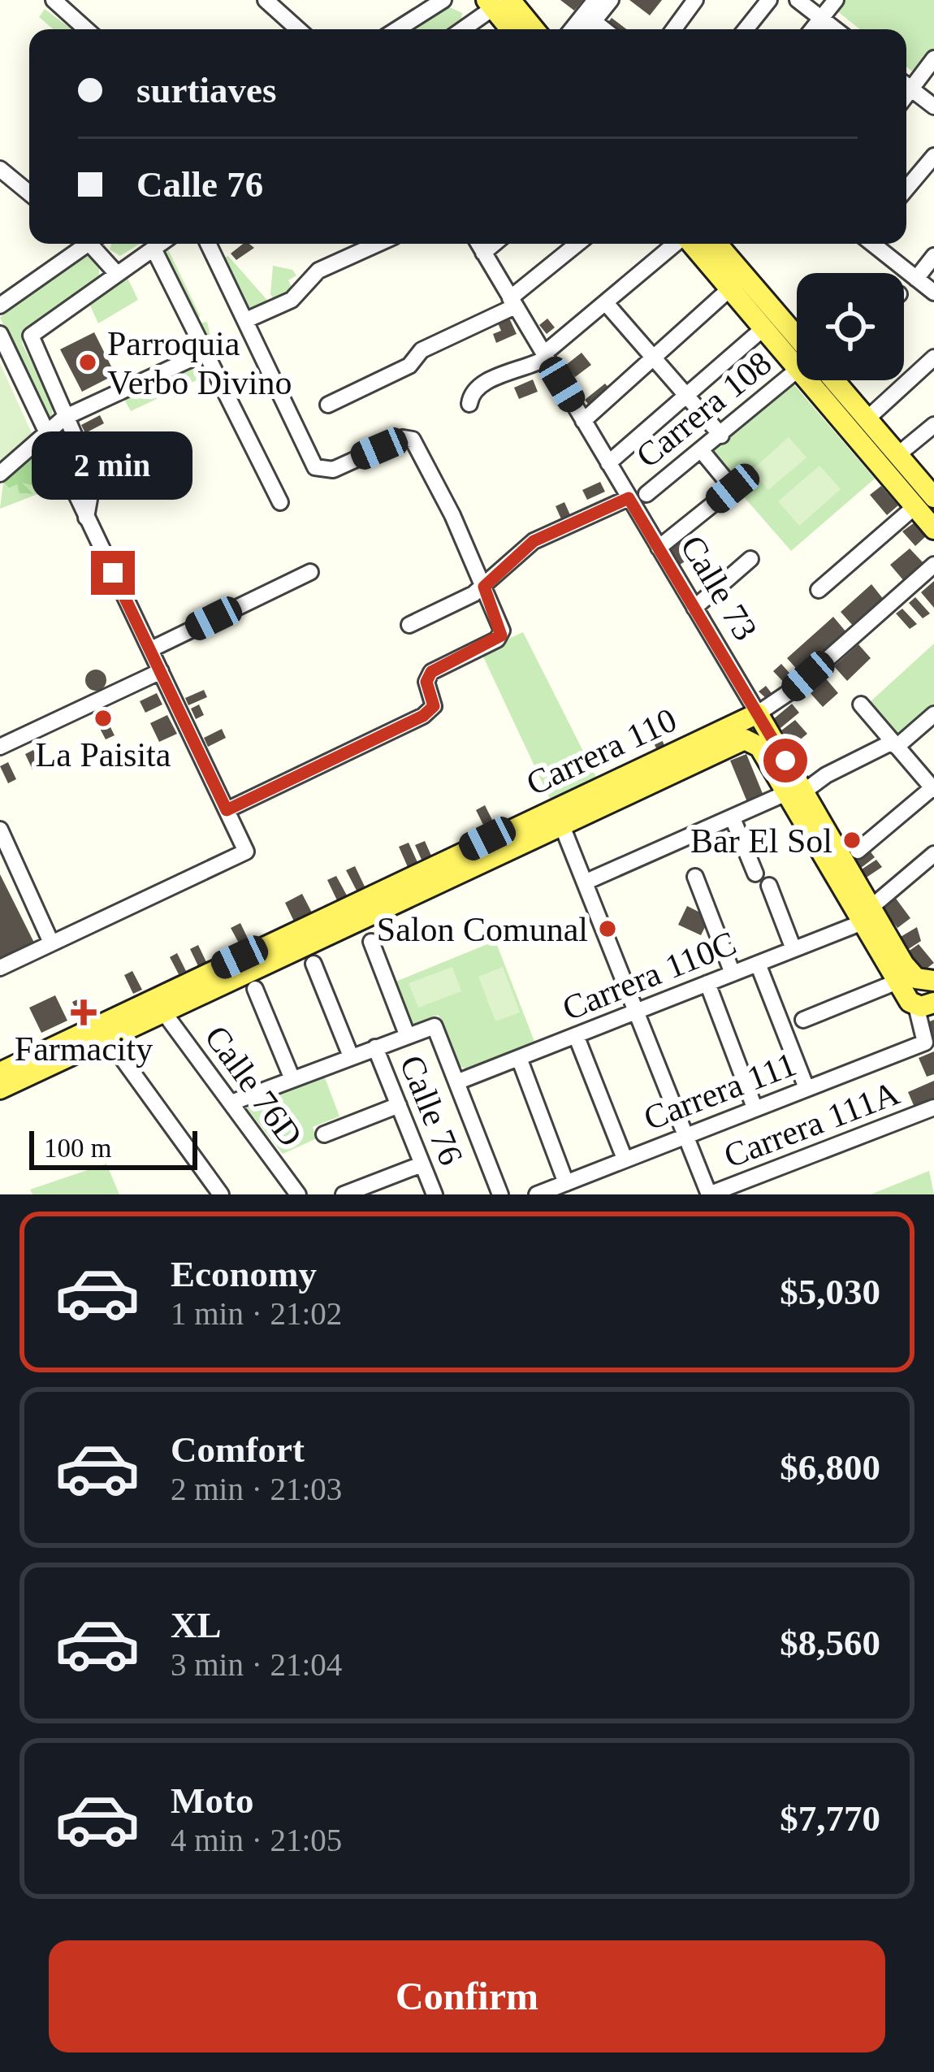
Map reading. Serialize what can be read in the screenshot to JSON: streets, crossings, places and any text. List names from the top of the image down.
{
  "streets": {
    "main road": ["Calle 73", "Carrera 110"],
    "street": [
      "Carrera 108",
      "Carrera 110C",
      "Calle 76D",
      "Carrera 111",
      "Calle 76",
      "Carrera 111A"
    ]
  },
  "crossings": [
    ["Carrera 108", "Calle 73"],
    ["Calle 73", "Carrera 110"],
    ["Calle 73", "Carrera 110C"],
    ["Calle 73", "Carrera 111"],
    ["Carrera 110", "Calle 76D"]
  ],
  "places": {
    "other": [
      "Parroquia Verbo Divino",
      "La Paisita",
      "Bar El Sol",
      "Salon Comunal"
    ],
    "health": ["Farmacity"]
  },
  "scale_bar": "100 m",
  "page": {
    "banner": ["surtiaves", "Calle 76"],
    "bubble": "2 min",
    "scale": "100 m",
    "list": [
      {
        "name": "Economy",
        "note": "1 min · 21:02",
        "value": "$5,030"
      },
      {
        "name": "Comfort",
        "note": "2 min · 21:03",
        "value": "$6,800"
      },
      {
        "name": "XL",
        "note": "3 min · 21:04",
        "value": "$8,560"
      },
      {
        "name": "Moto",
        "note": "4 min · 21:05",
        "value": "$7,770"
      }
    ],
    "buttons": "Confirm"
  }
}
